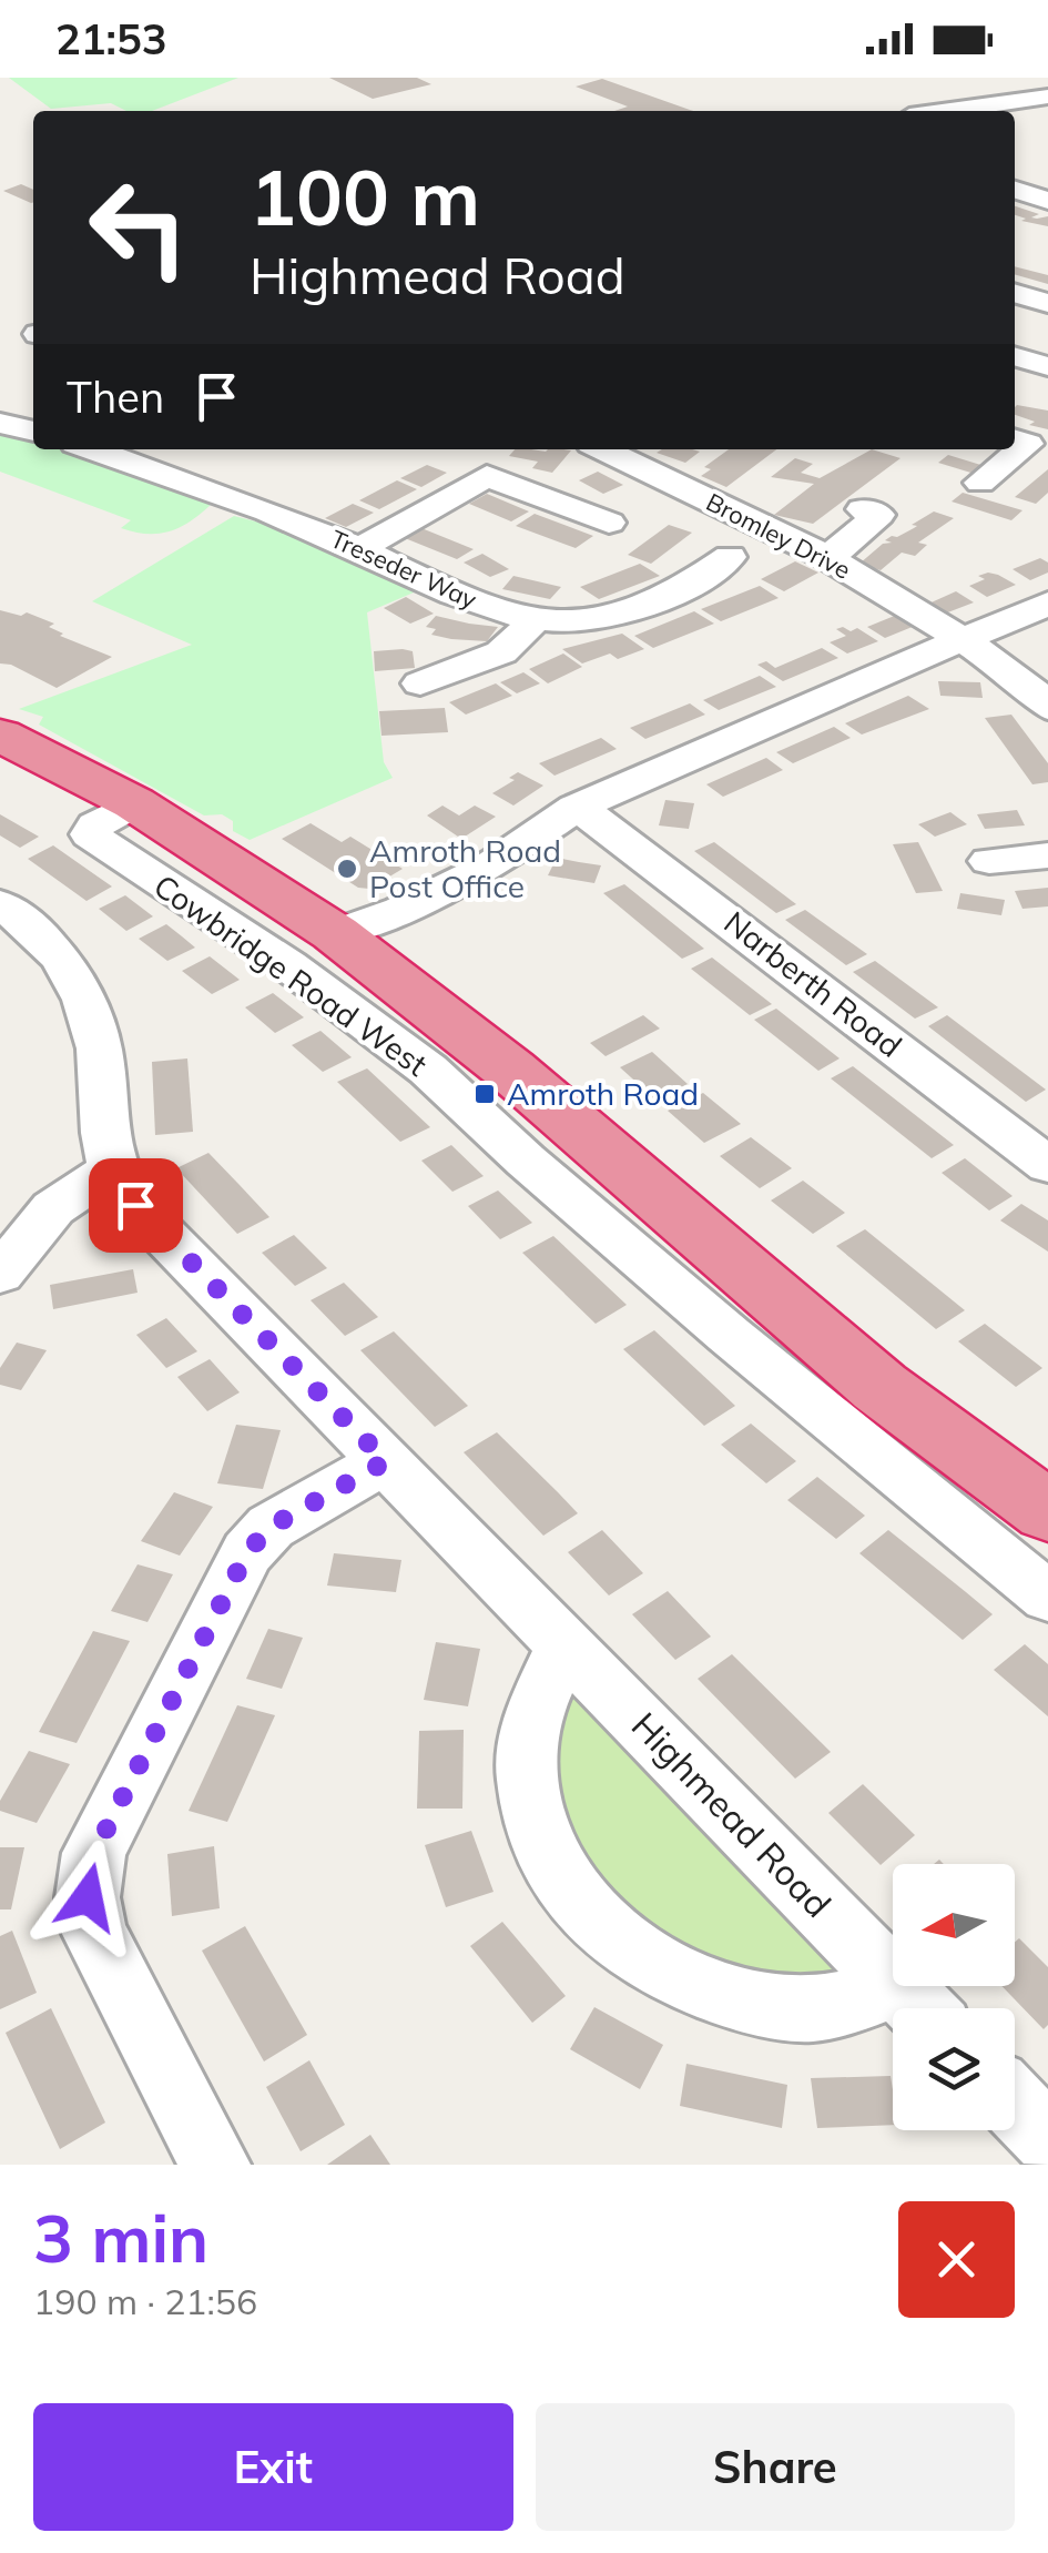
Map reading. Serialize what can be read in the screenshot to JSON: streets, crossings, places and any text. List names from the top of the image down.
{
  "streets": {
    "highway": ["Cowbridge Road West"],
    "street": [
      "Bromley Drive",
      "Treseder Way",
      "Narberth Road",
      "Highmead Road"
    ]
  },
  "places": {
    "other": ["Amroth Road Post Office"],
    "transit": ["Amroth Road"]
  },
  "north": "left",
  "page": {
    "status": "21:53",
    "turn": ["100 m", "Highmead Road"],
    "then": "Then",
    "heading": ["3 min", "190 m · 21:56"],
    "buttons": ["Exit", "Share"]
  }
}
